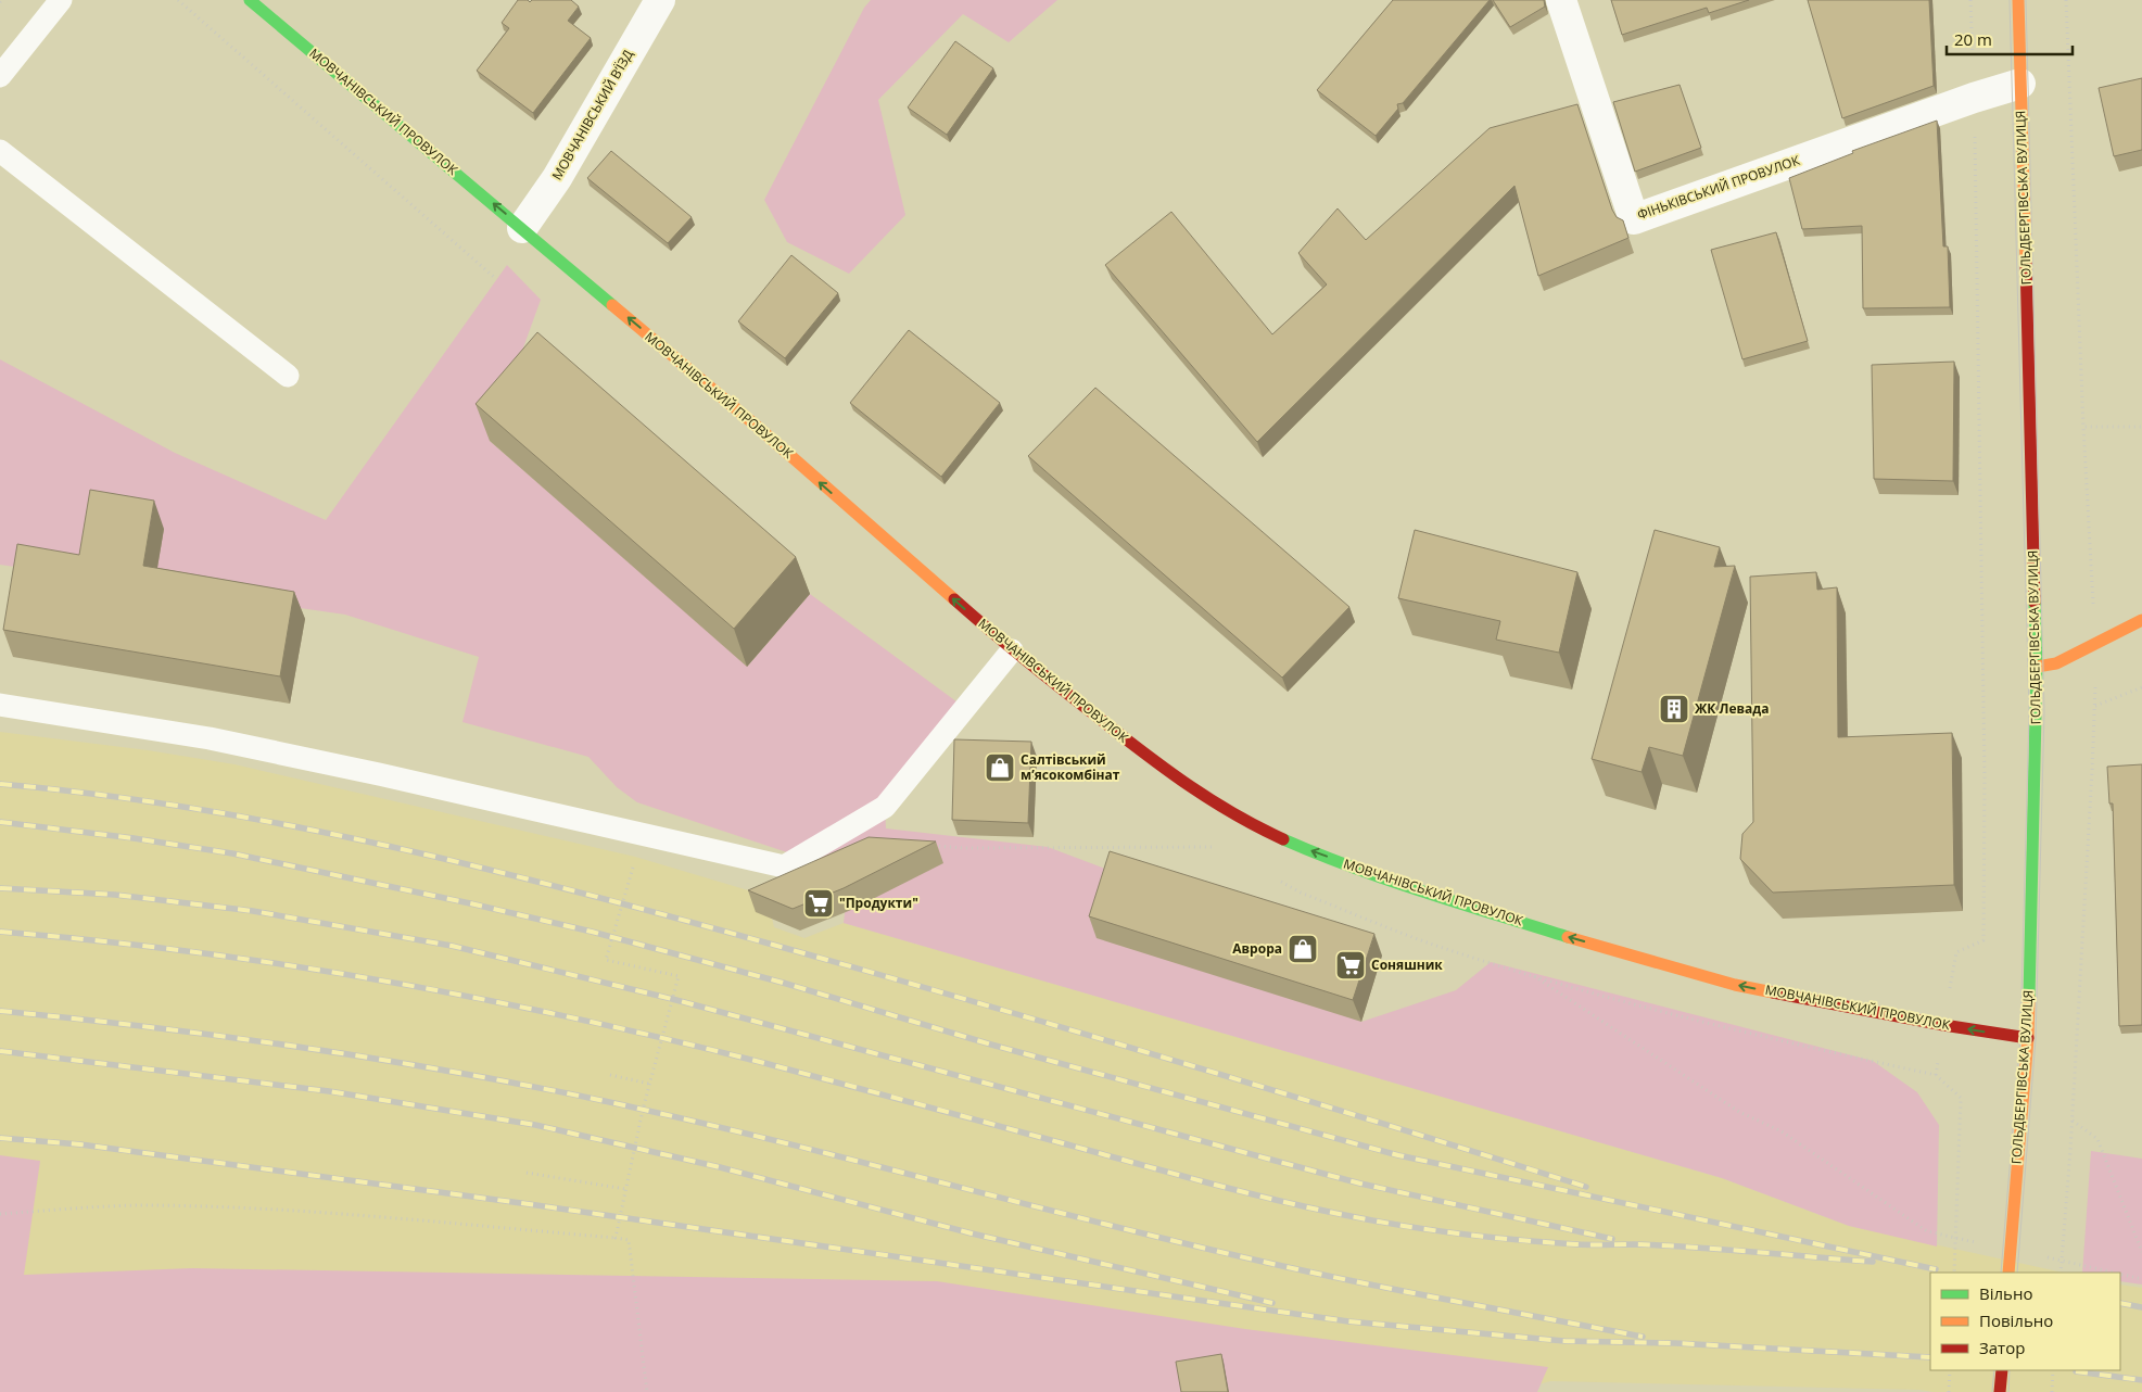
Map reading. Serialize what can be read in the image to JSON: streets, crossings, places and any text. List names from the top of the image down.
{
  "streets": {
    "street": [
      "МОВЧАНІВСЬКИЙ ПРОВУЛОК",
      "МОВЧАНІВСЬКИЙ В’ЇЗД",
      "ФІНЬКІВСЬКИЙ ПРОВУЛОК",
      "ГОЛЬДБЕРГІВСЬКА ВУЛИЦЯ"
    ]
  },
  "crossings": [
    ["МОВЧАНІВСЬКИЙ ПРОВУЛОК", "МОВЧАНІВСЬКИЙ В’ЇЗД"],
    ["МОВЧАНІВСЬКИЙ ПРОВУЛОК", "ГОЛЬДБЕРГІВСЬКА ВУЛИЦЯ"],
    ["ФІНЬКІВСЬКИЙ ПРОВУЛОК", "ГОЛЬДБЕРГІВСЬКА ВУЛИЦЯ"]
  ],
  "one_way": ["МОВЧАНІВСЬКИЙ ПРОВУЛОК"],
  "places": {
    "building": ["ЖК Левада"],
    "shop": ["Салтівський мʼясокомбінат", "Аврора"],
    "supermarket": ["\"Продукти\"", "Соняшник"]
  },
  "legend": ["Вільно", "Повільно", "Затор"],
  "scale_bar": "20 m"
}
